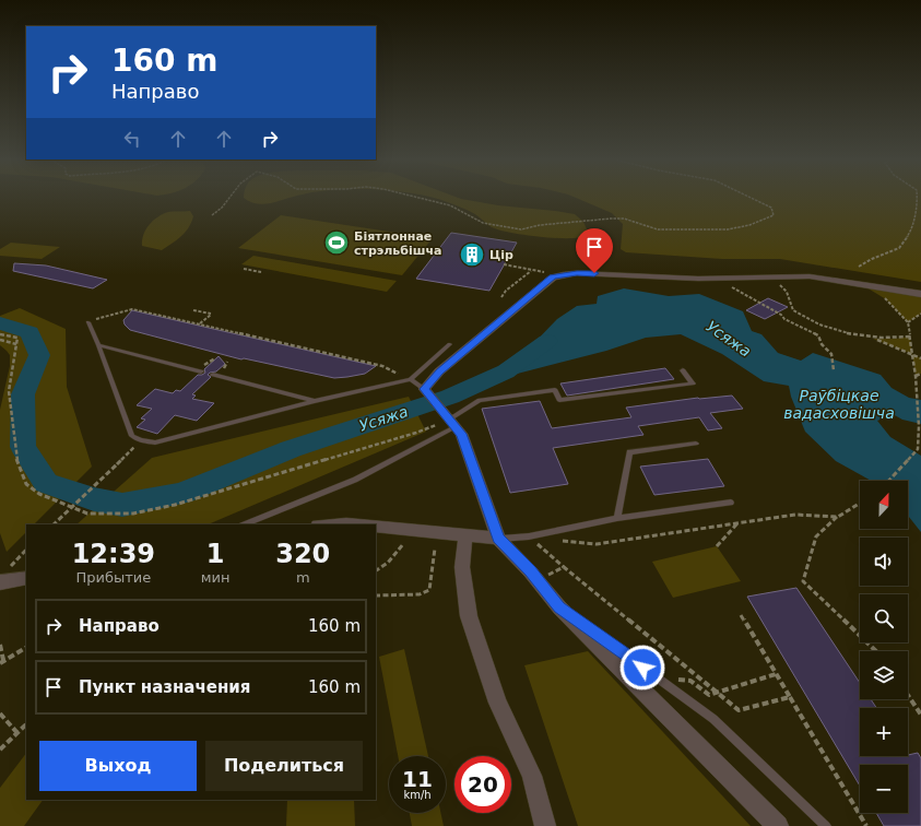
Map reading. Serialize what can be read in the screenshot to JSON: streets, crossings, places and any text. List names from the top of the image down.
{
  "water": ["Усяжа", "Раўбіцкае вадасховішча"],
  "places": {
    "sports": ["Біятлоннае стрэльбішча"],
    "building": ["Цір"]
  },
  "north": "top",
  "page": {
    "turn": ["160 m", "Направо"],
    "map_buttons": ["+", "−"],
    "eta": [
      "12:39",
      "Прибытие",
      "1",
      "мин",
      "320",
      "m"
    ],
    "list": [
      {
        "name": "Направо",
        "value": "160 m"
      },
      {
        "name": "Пункт назначения",
        "value": "160 m"
      }
    ],
    "buttons": ["Выход", "Поделиться"],
    "speed": "11 km/h",
    "limit": "20"
  }
}
